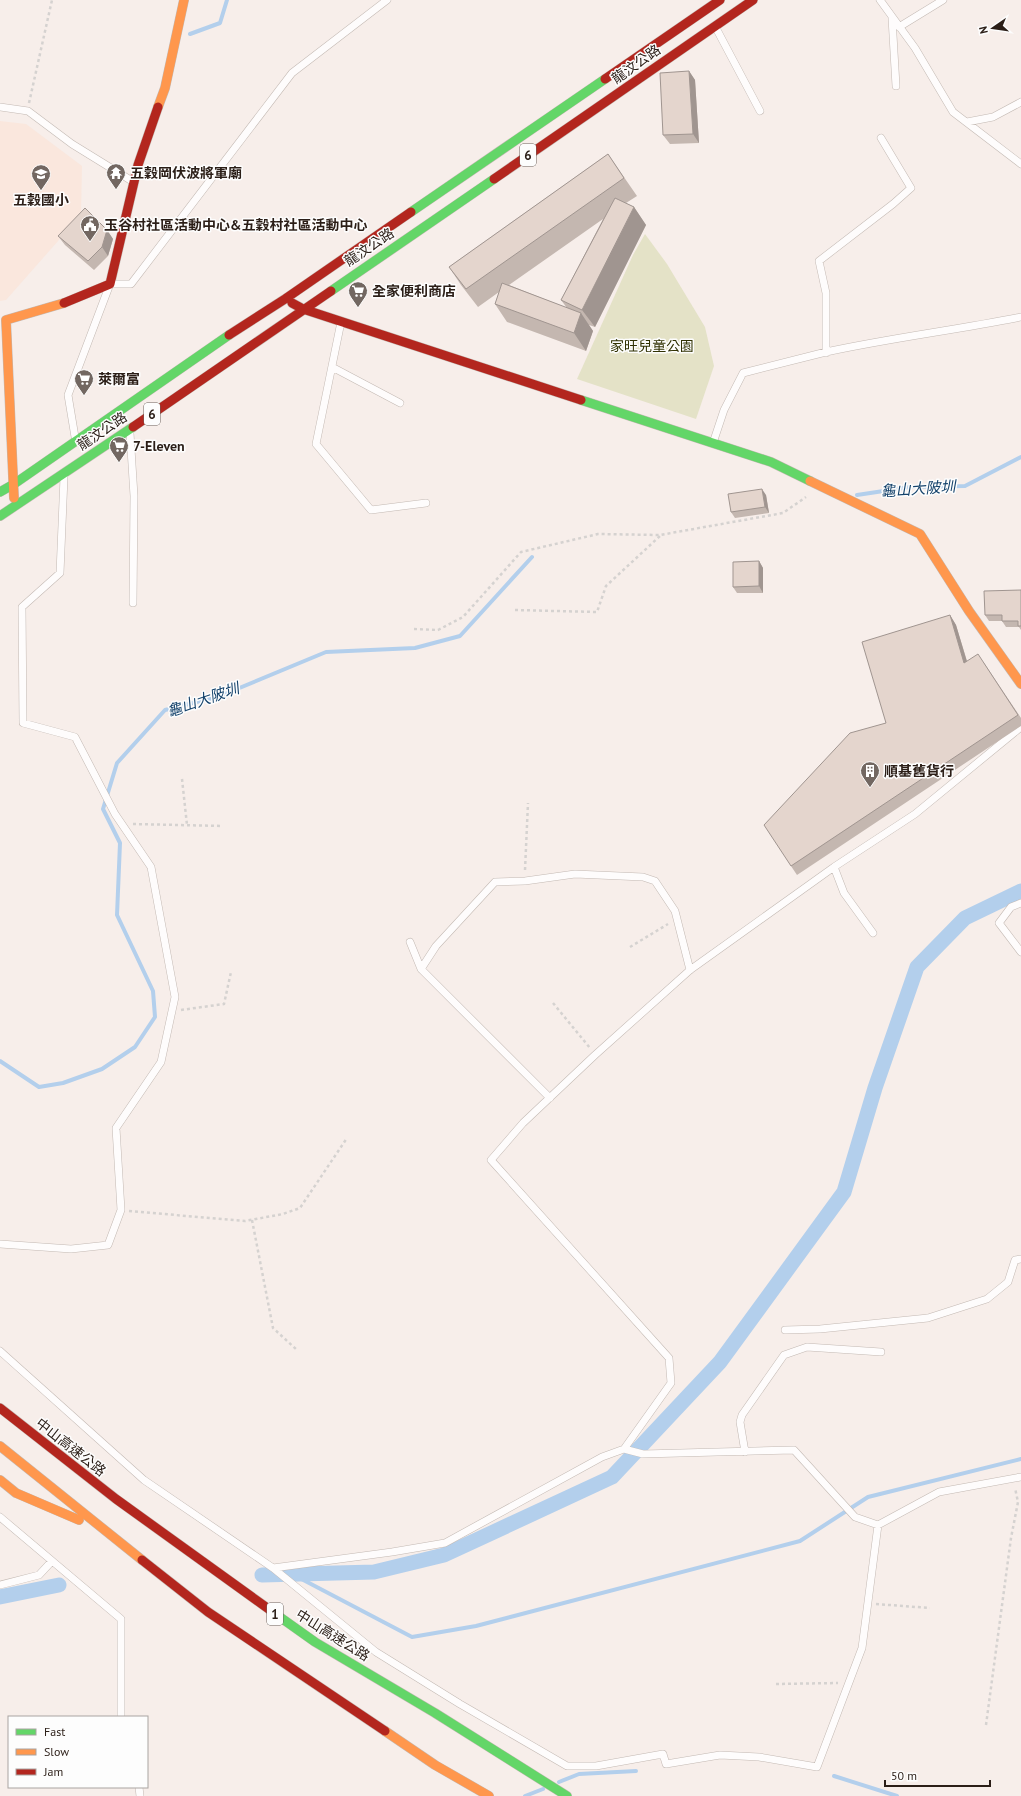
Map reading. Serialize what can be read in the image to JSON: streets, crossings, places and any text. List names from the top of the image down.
{
  "streets": {
    "main road": [
      "龍汶公路",
      "6",
      "中山高速公路",
      "1"
    ]
  },
  "water": ["龜山大陂圳"],
  "parks": ["家旺兒童公園"],
  "places": {
    "temple": ["五穀岡伏波將軍廟"],
    "school or university": ["五穀國小"],
    "public building": ["玉谷村社區活動中心&五穀村社區活動中心"],
    "supermarket": ["全家便利商店", "萊爾富", "7-Eleven"],
    "building": ["順基舊貨行"]
  },
  "legend": ["Fast", "Slow", "Jam"],
  "scale_bar": "50 m",
  "north": "left"
}
